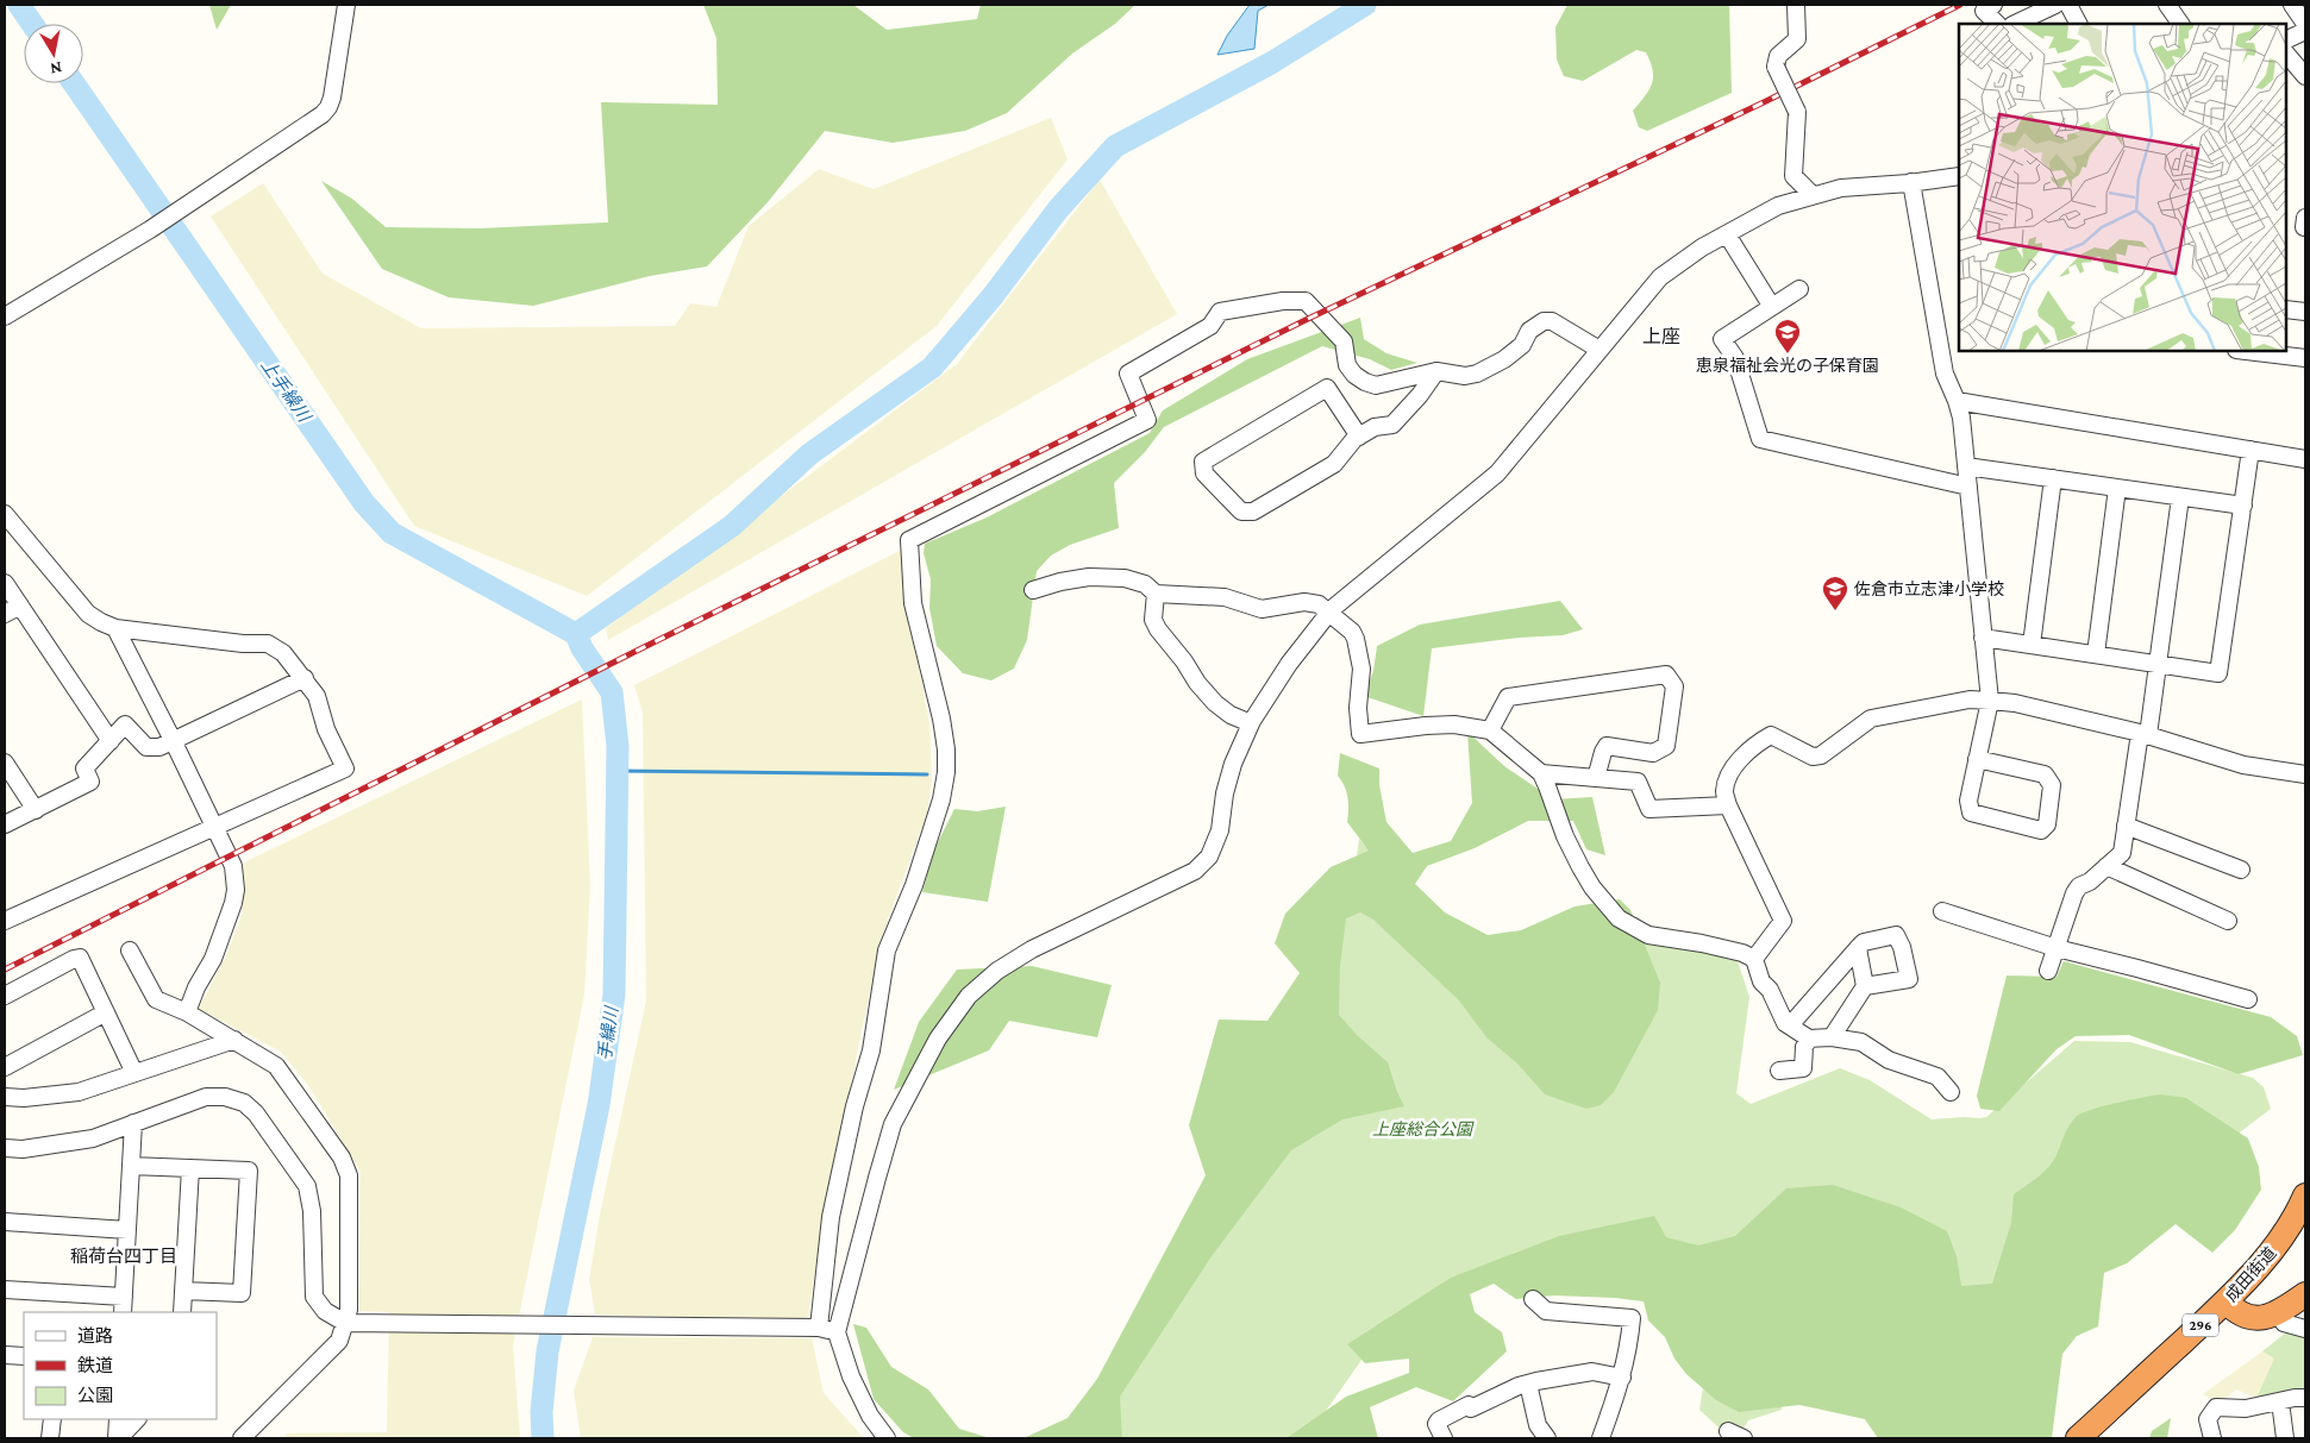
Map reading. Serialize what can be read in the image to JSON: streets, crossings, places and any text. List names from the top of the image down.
{
  "streets": {
    "highway": ["成田街道", "296"]
  },
  "crossings": [
    ["成田街道", "296"]
  ],
  "districts": ["上座", "稲荷台四丁目"],
  "water": ["上手繰川", "手繰川"],
  "parks": ["上座総合公園"],
  "places": {
    "school or university": ["恵泉福祉会光の子保育園", "佐倉市立志津小学校"]
  },
  "legend": ["道路", "鉄道", "公園"],
  "north": "bottom"
}
